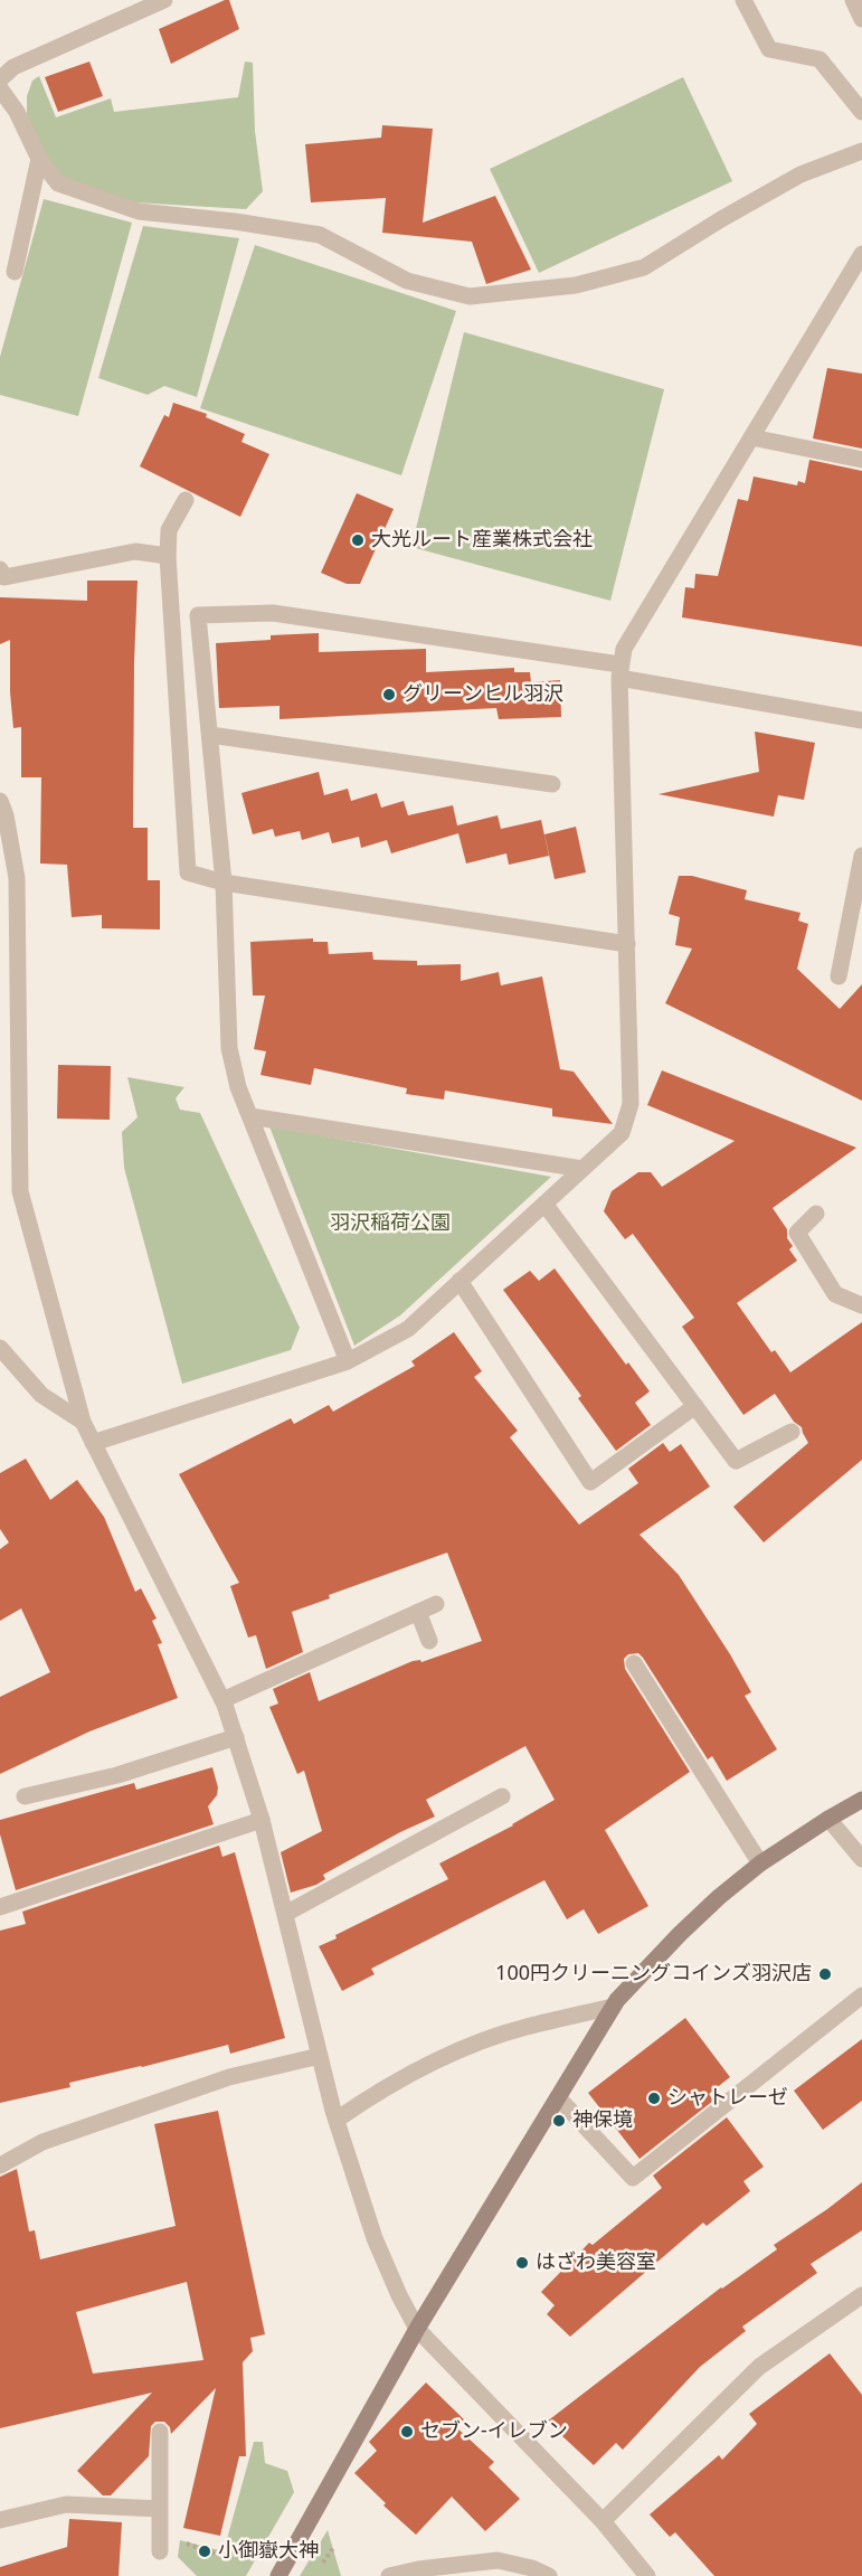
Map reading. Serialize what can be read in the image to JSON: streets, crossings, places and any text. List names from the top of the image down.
{
  "parks": ["羽沢稲荷公園"],
  "places": [
    "大光ルート産業株式会社",
    "グリーンヒル羽沢",
    "100円クリーニングコインズ羽沢店",
    "シャトレーゼ",
    "神保境",
    "はざわ美容室",
    "セブン-イレブン",
    "小御嶽大神"
  ]
}
